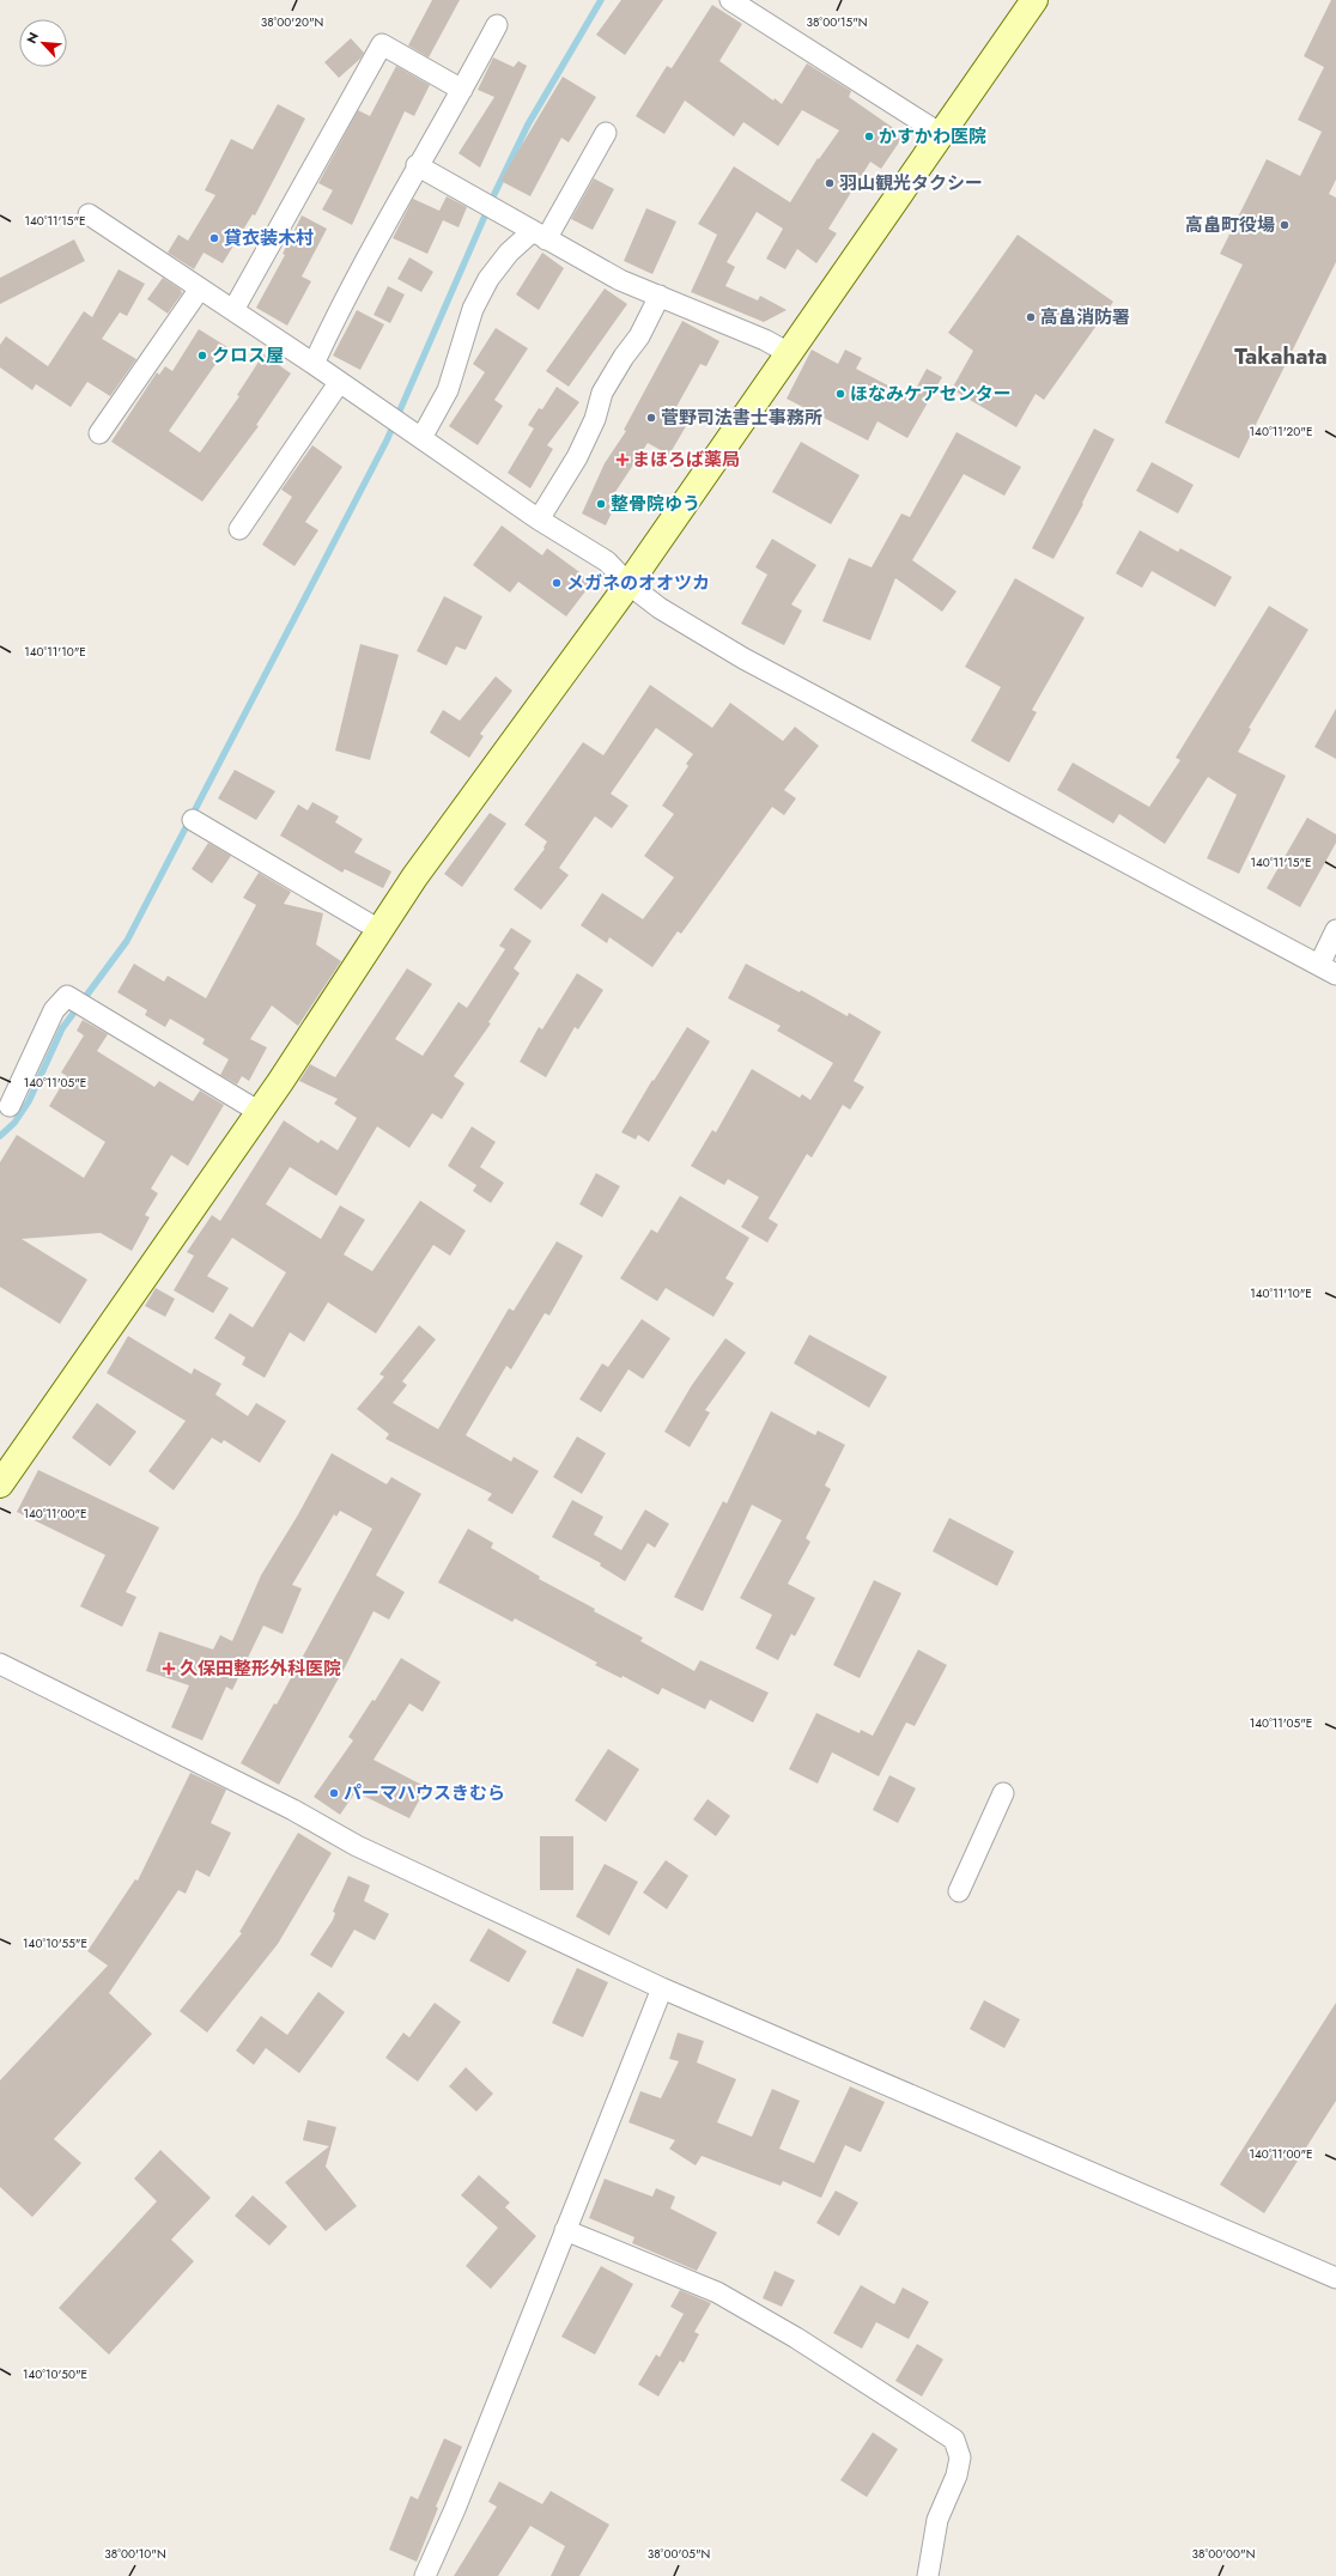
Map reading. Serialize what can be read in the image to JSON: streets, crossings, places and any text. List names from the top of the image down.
{
  "districts": ["Takahata"],
  "places": {
    "other": [
      "かすかわ医院",
      "羽山観光タクシー",
      "高畠町役場",
      "貸衣装木村",
      "高畠消防署",
      "クロス屋",
      "ほなみケアセンター",
      "菅野司法書士事務所",
      "整骨院ゆう",
      "メガネのオオツカ",
      "パーマハウスきむら"
    ],
    "health": ["まほろば薬局", "久保田整形外科医院"]
  },
  "north": "top left",
  "coordinates": [
    "38°00'20\"N",
    "38°00'15\"N",
    "140°11'15\"E",
    "140°11'20\"E",
    "140°11'10\"E",
    "140°11'05\"E",
    "140°11'00\"E",
    "140°10'55\"E",
    "140°10'50\"E",
    "38°00'10\"N",
    "38°00'05\"N",
    "38°00'00\"N"
  ]
}
